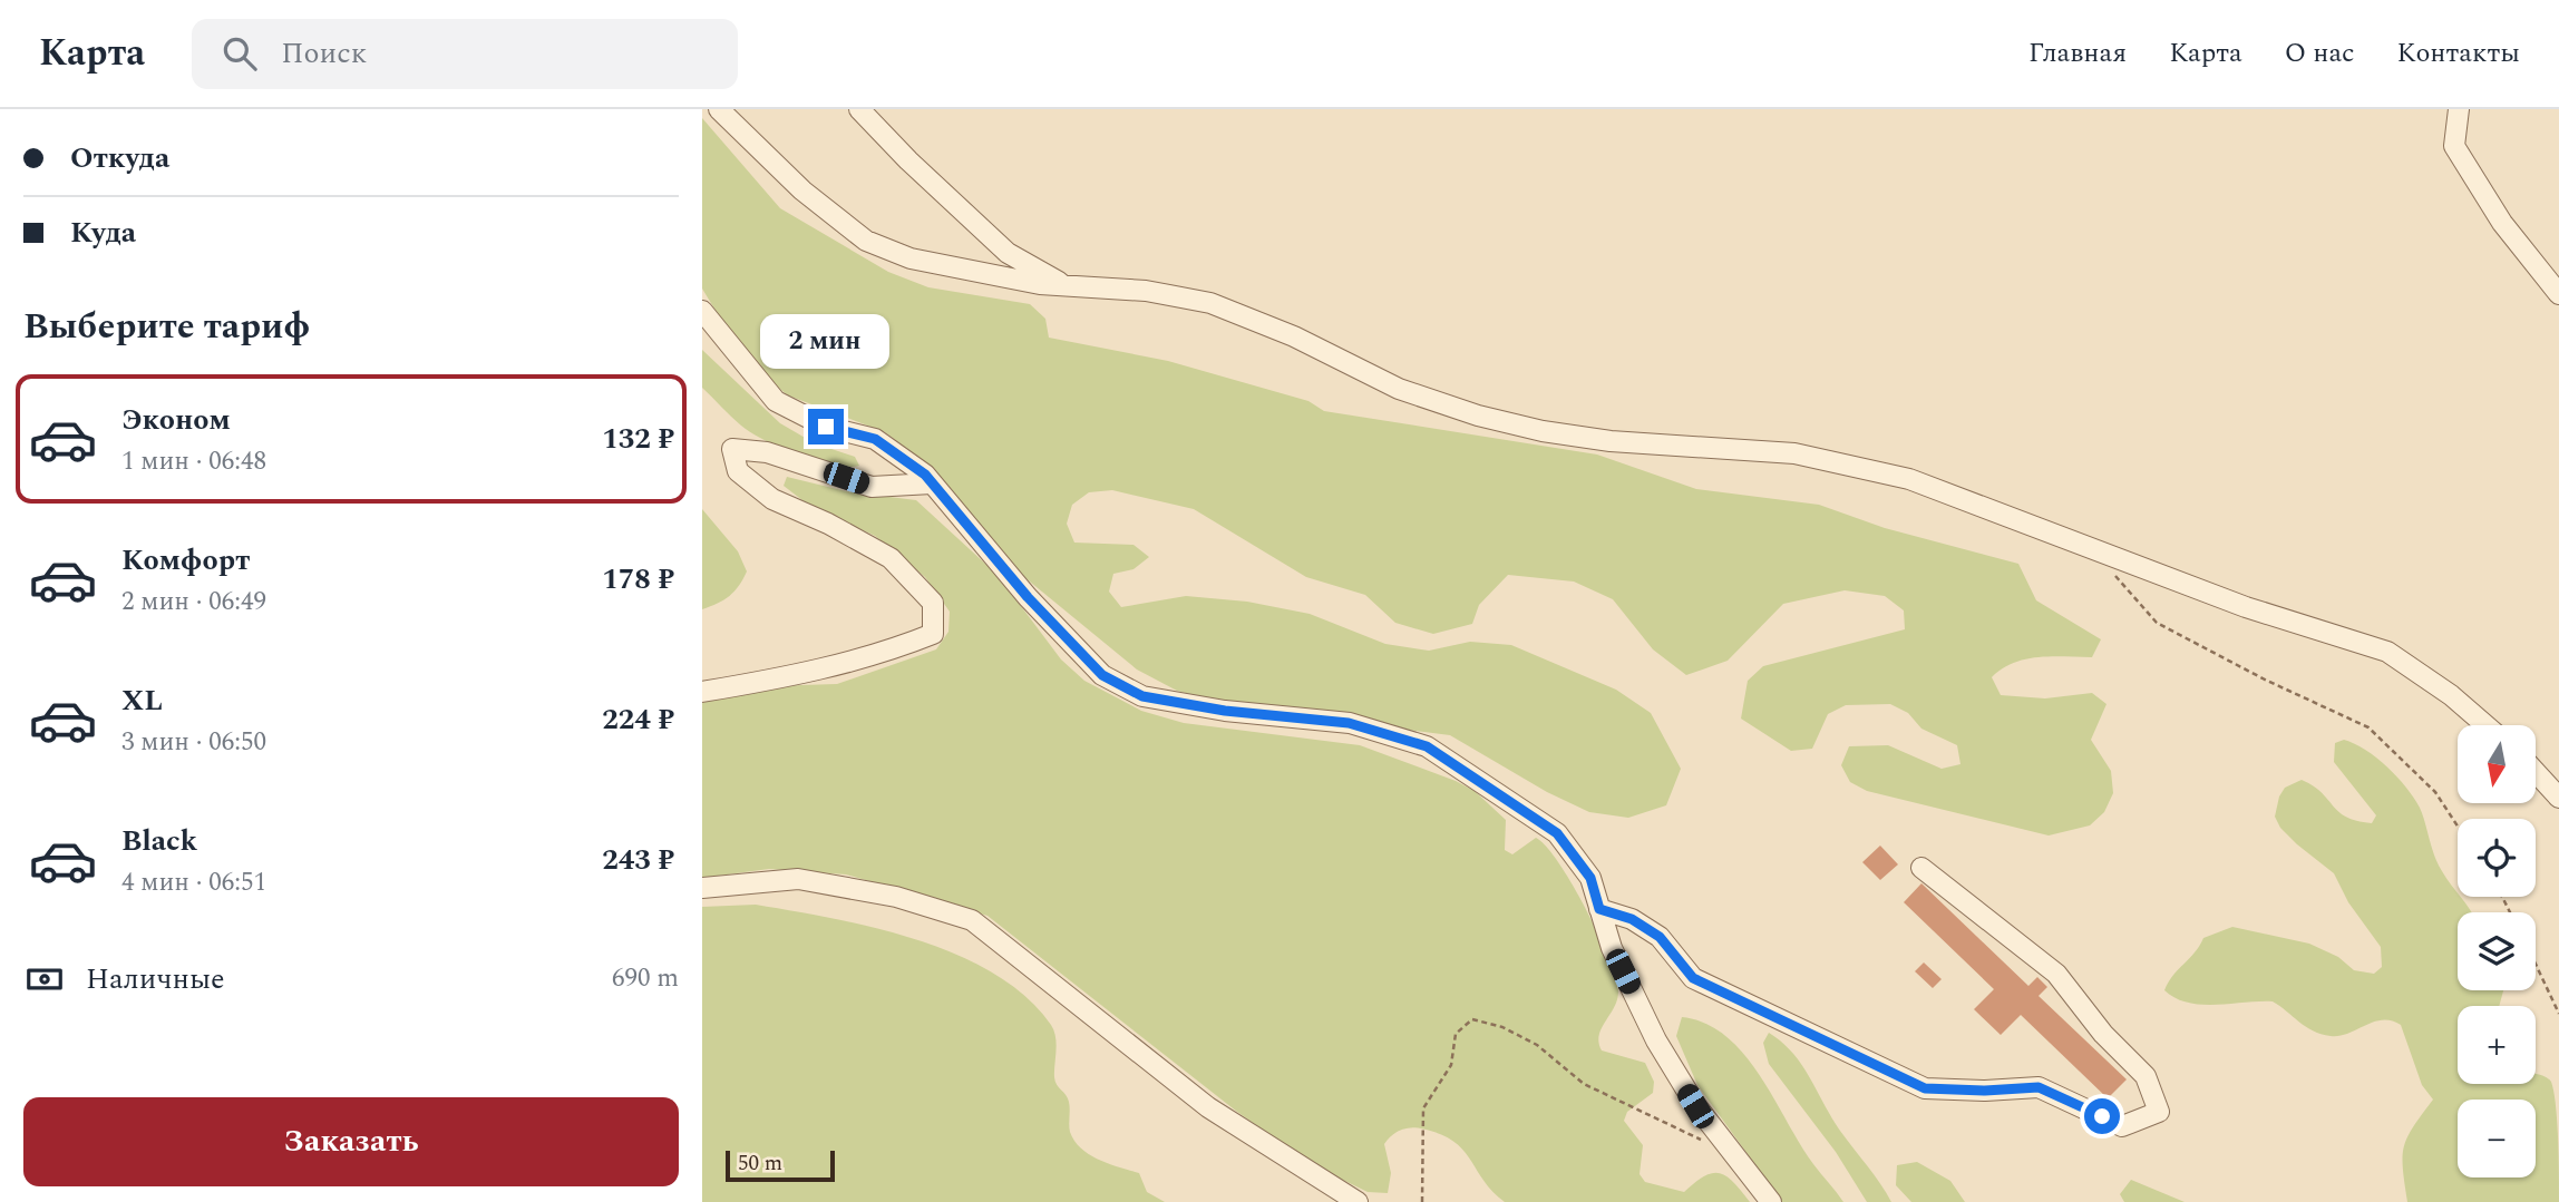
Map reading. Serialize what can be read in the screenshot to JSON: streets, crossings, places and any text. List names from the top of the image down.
{
  "scale_bar": "50 m",
  "north": "bottom",
  "page": {
    "header": "Карта",
    "search": "Поиск",
    "nav": [
      "Главная",
      "Карта",
      "О нас",
      "Контакты"
    ],
    "banner": ["Откуда", "Куда"],
    "heading": "Выберите тариф",
    "bubble": "2 мин",
    "list": [
      {
        "name": "Эконом",
        "note": "1 мин · 06:48",
        "value": "132 ₽"
      },
      {
        "name": "Комфорт",
        "note": "2 мин · 06:49",
        "value": "178 ₽"
      },
      {
        "name": "XL",
        "note": "3 мин · 06:50",
        "value": "224 ₽"
      },
      {
        "name": "Black",
        "note": "4 мин · 06:51",
        "value": "243 ₽"
      }
    ],
    "map_buttons": ["+", "−"],
    "pay": ["Наличные", "690 m"],
    "buttons": "Заказать",
    "scale": "50 m"
  }
}
